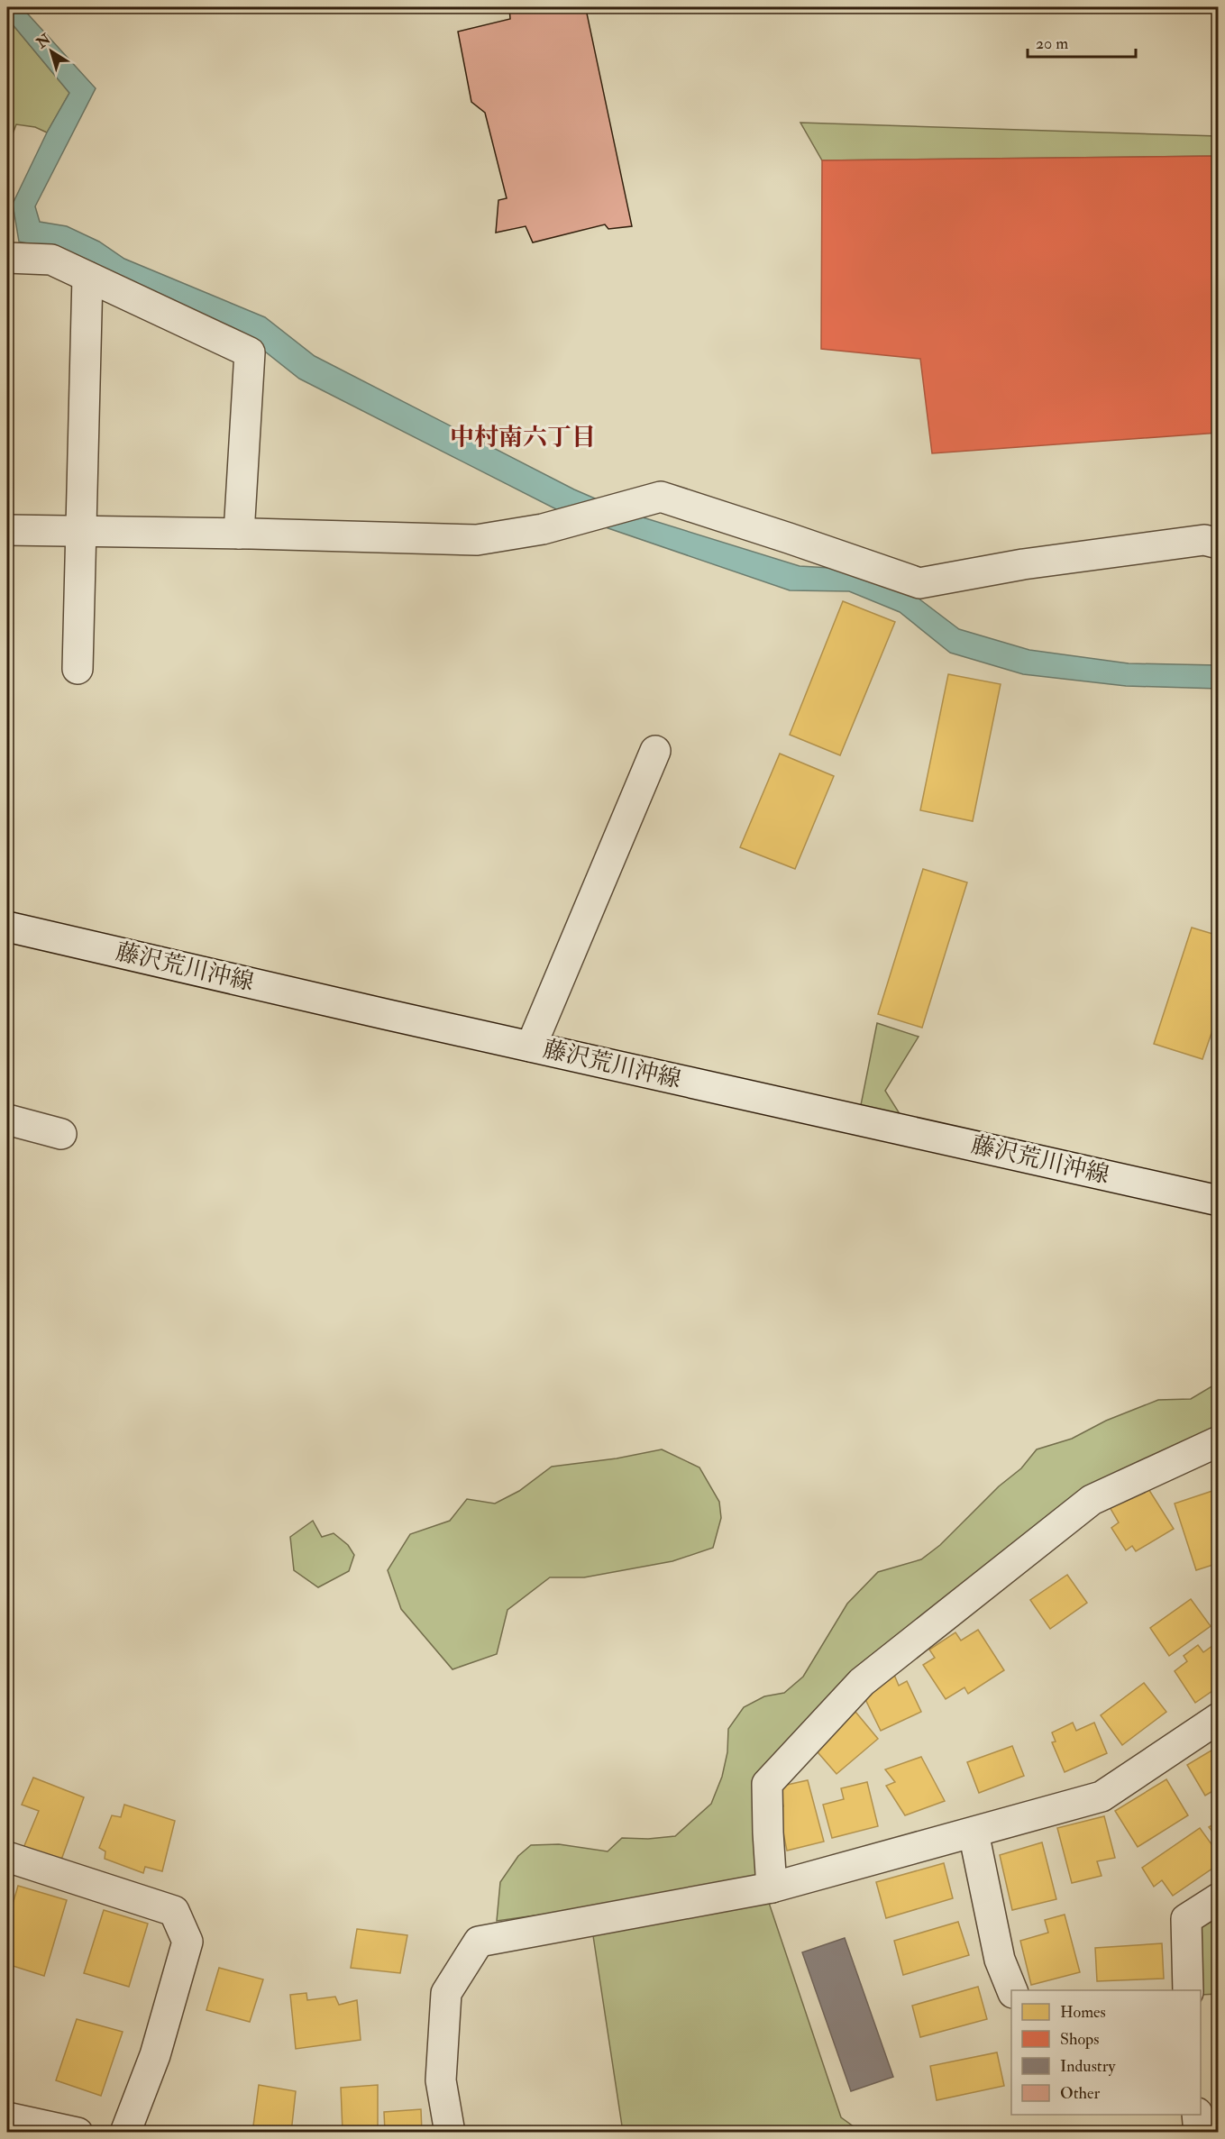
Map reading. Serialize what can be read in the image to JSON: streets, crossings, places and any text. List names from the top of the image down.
{
  "streets": {
    "street": ["藤沢荒川沖線"]
  },
  "districts": ["中村南六丁目"],
  "legend": [
    "Homes",
    "Shops",
    "Industry",
    "Other"
  ],
  "scale_bar": "20 m",
  "north": "top left"
}
